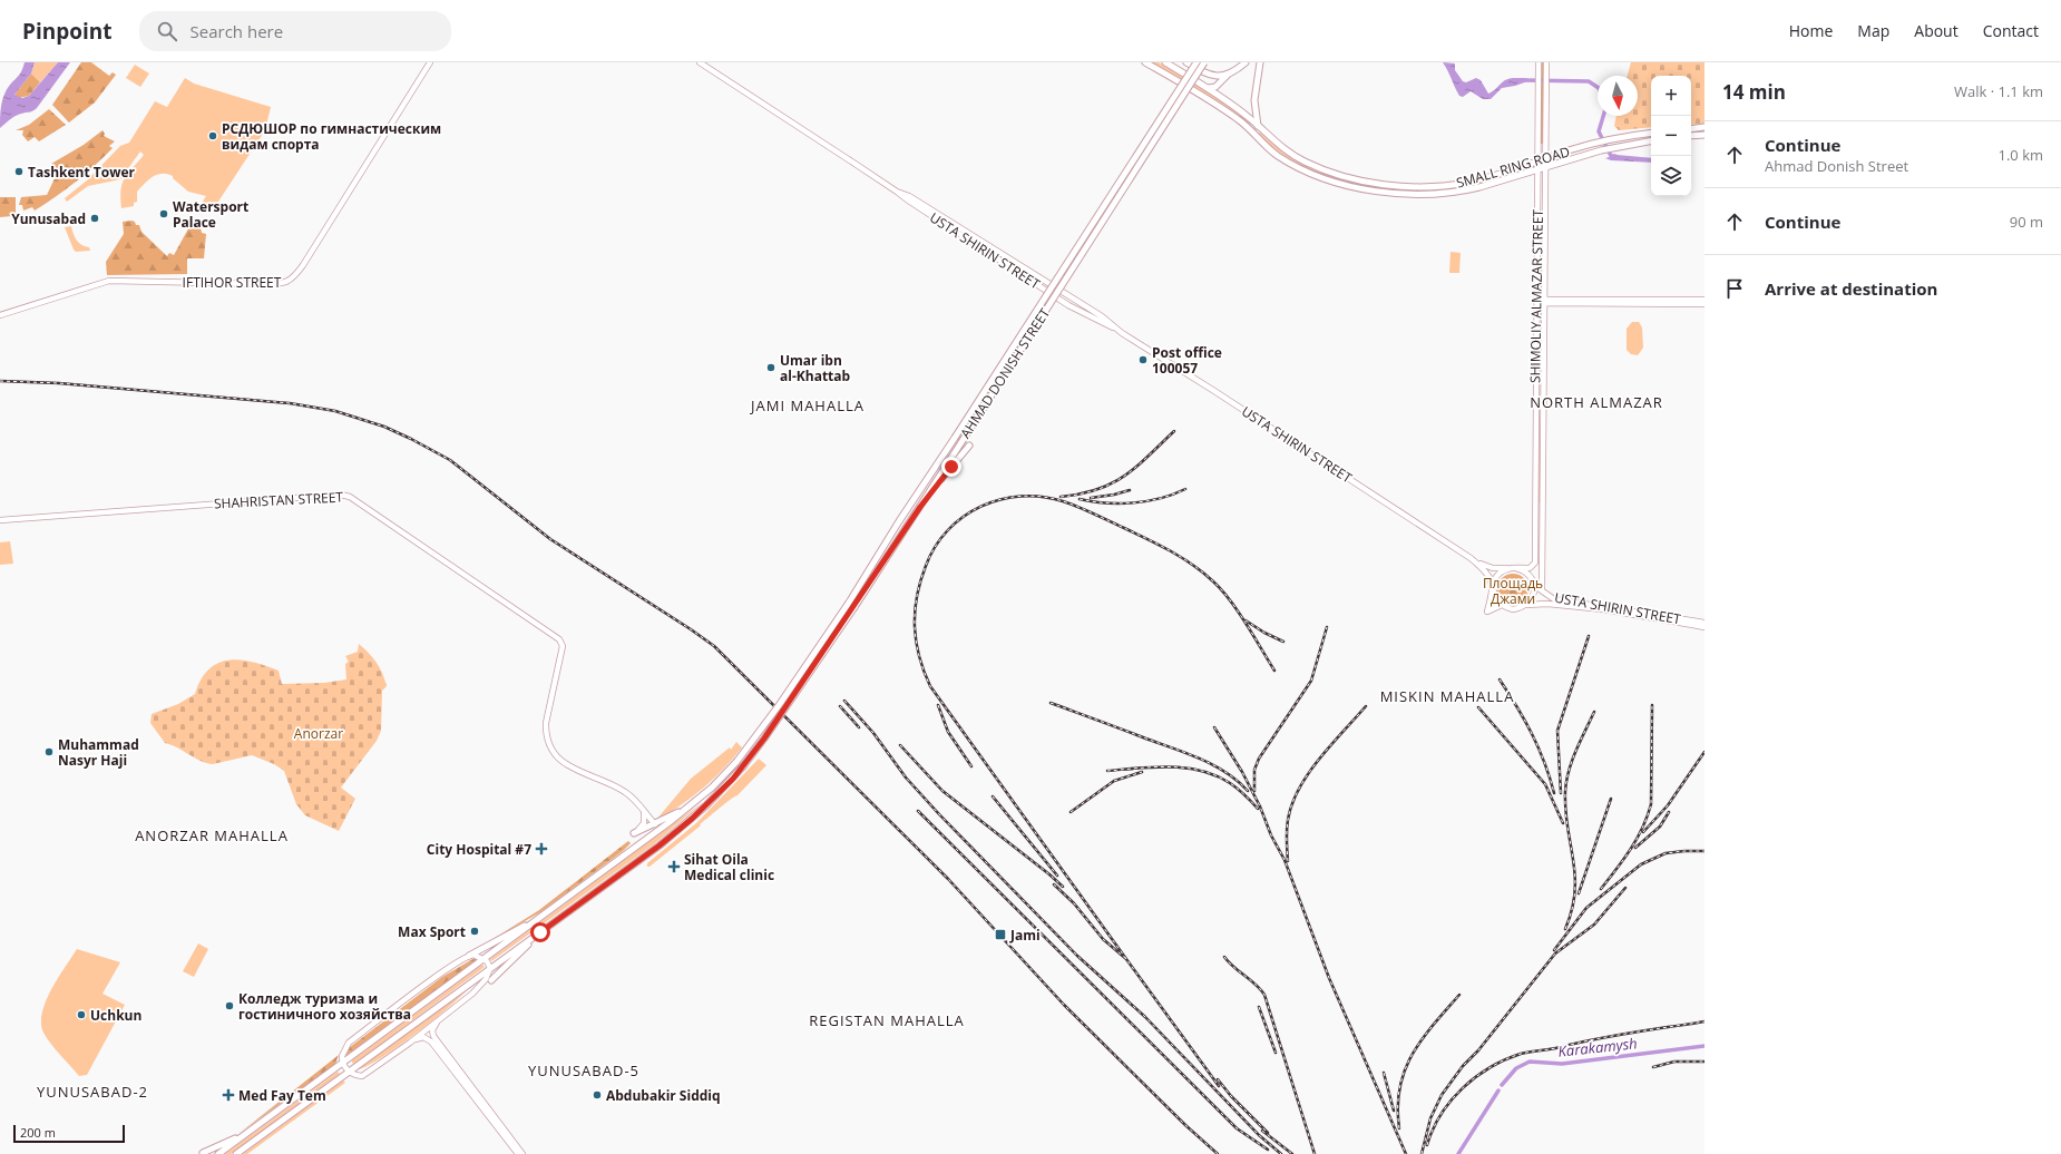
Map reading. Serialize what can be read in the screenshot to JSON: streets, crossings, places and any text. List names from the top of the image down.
{
  "streets": {
    "main road": [
      "SMALL RING ROAD",
      "USTA SHIRIN STREET",
      "IFTIHOR STREET",
      "SHIMOLIY ALMAZAR STREET",
      "AHMAD DONISH STREET",
      "SHAHRISTAN STREET"
    ]
  },
  "crossings": [
    ["SMALL RING ROAD", "SHIMOLIY ALMAZAR STREET"],
    ["USTA SHIRIN STREET", "SHIMOLIY ALMAZAR STREET"]
  ],
  "districts": [
    "NORTH ALMAZAR",
    "JAMI MAHALLA",
    "MISKIN MAHALLA",
    "ANORZAR MAHALLA",
    "REGISTAN MAHALLA",
    "YUNUSABAD-5",
    "YUNUSABAD-2"
  ],
  "water": ["Karakamysh"],
  "parks": ["Площадь Джами", "Anorzar"],
  "places": {
    "other": [
      "РСДЮШОР по гимнастическим видам спорта",
      "Tashkent Tower",
      "Watersport Palace",
      "Yunusabad",
      "Post office 100057",
      "Umar ibn al-Khattab",
      "Muhammad Nasyr Haji",
      "Max Sport",
      "Колледж туризма и гостиничного хозяйства",
      "Uchkun",
      "Abdubakir Siddiq"
    ],
    "health": ["City Hospital #7", "Sihat Oila Medical clinic", "Med Fay Tem"],
    "transit": ["Jami"]
  },
  "scale_bar": "200 m",
  "north": "bottom",
  "page": {
    "header": "Pinpoint",
    "search": "Search here",
    "nav": [
      "Home",
      "Map",
      "About",
      "Contact"
    ],
    "heading": ["14 min", "Walk · 1.1 km"],
    "map_buttons": ["+", "−"],
    "list": [
      ["Continue", "Ahmad Donish Street", "1.0 km"],
      ["Continue", "90 m"],
      "Arrive at destination"
    ],
    "scale": "200 m"
  }
}
